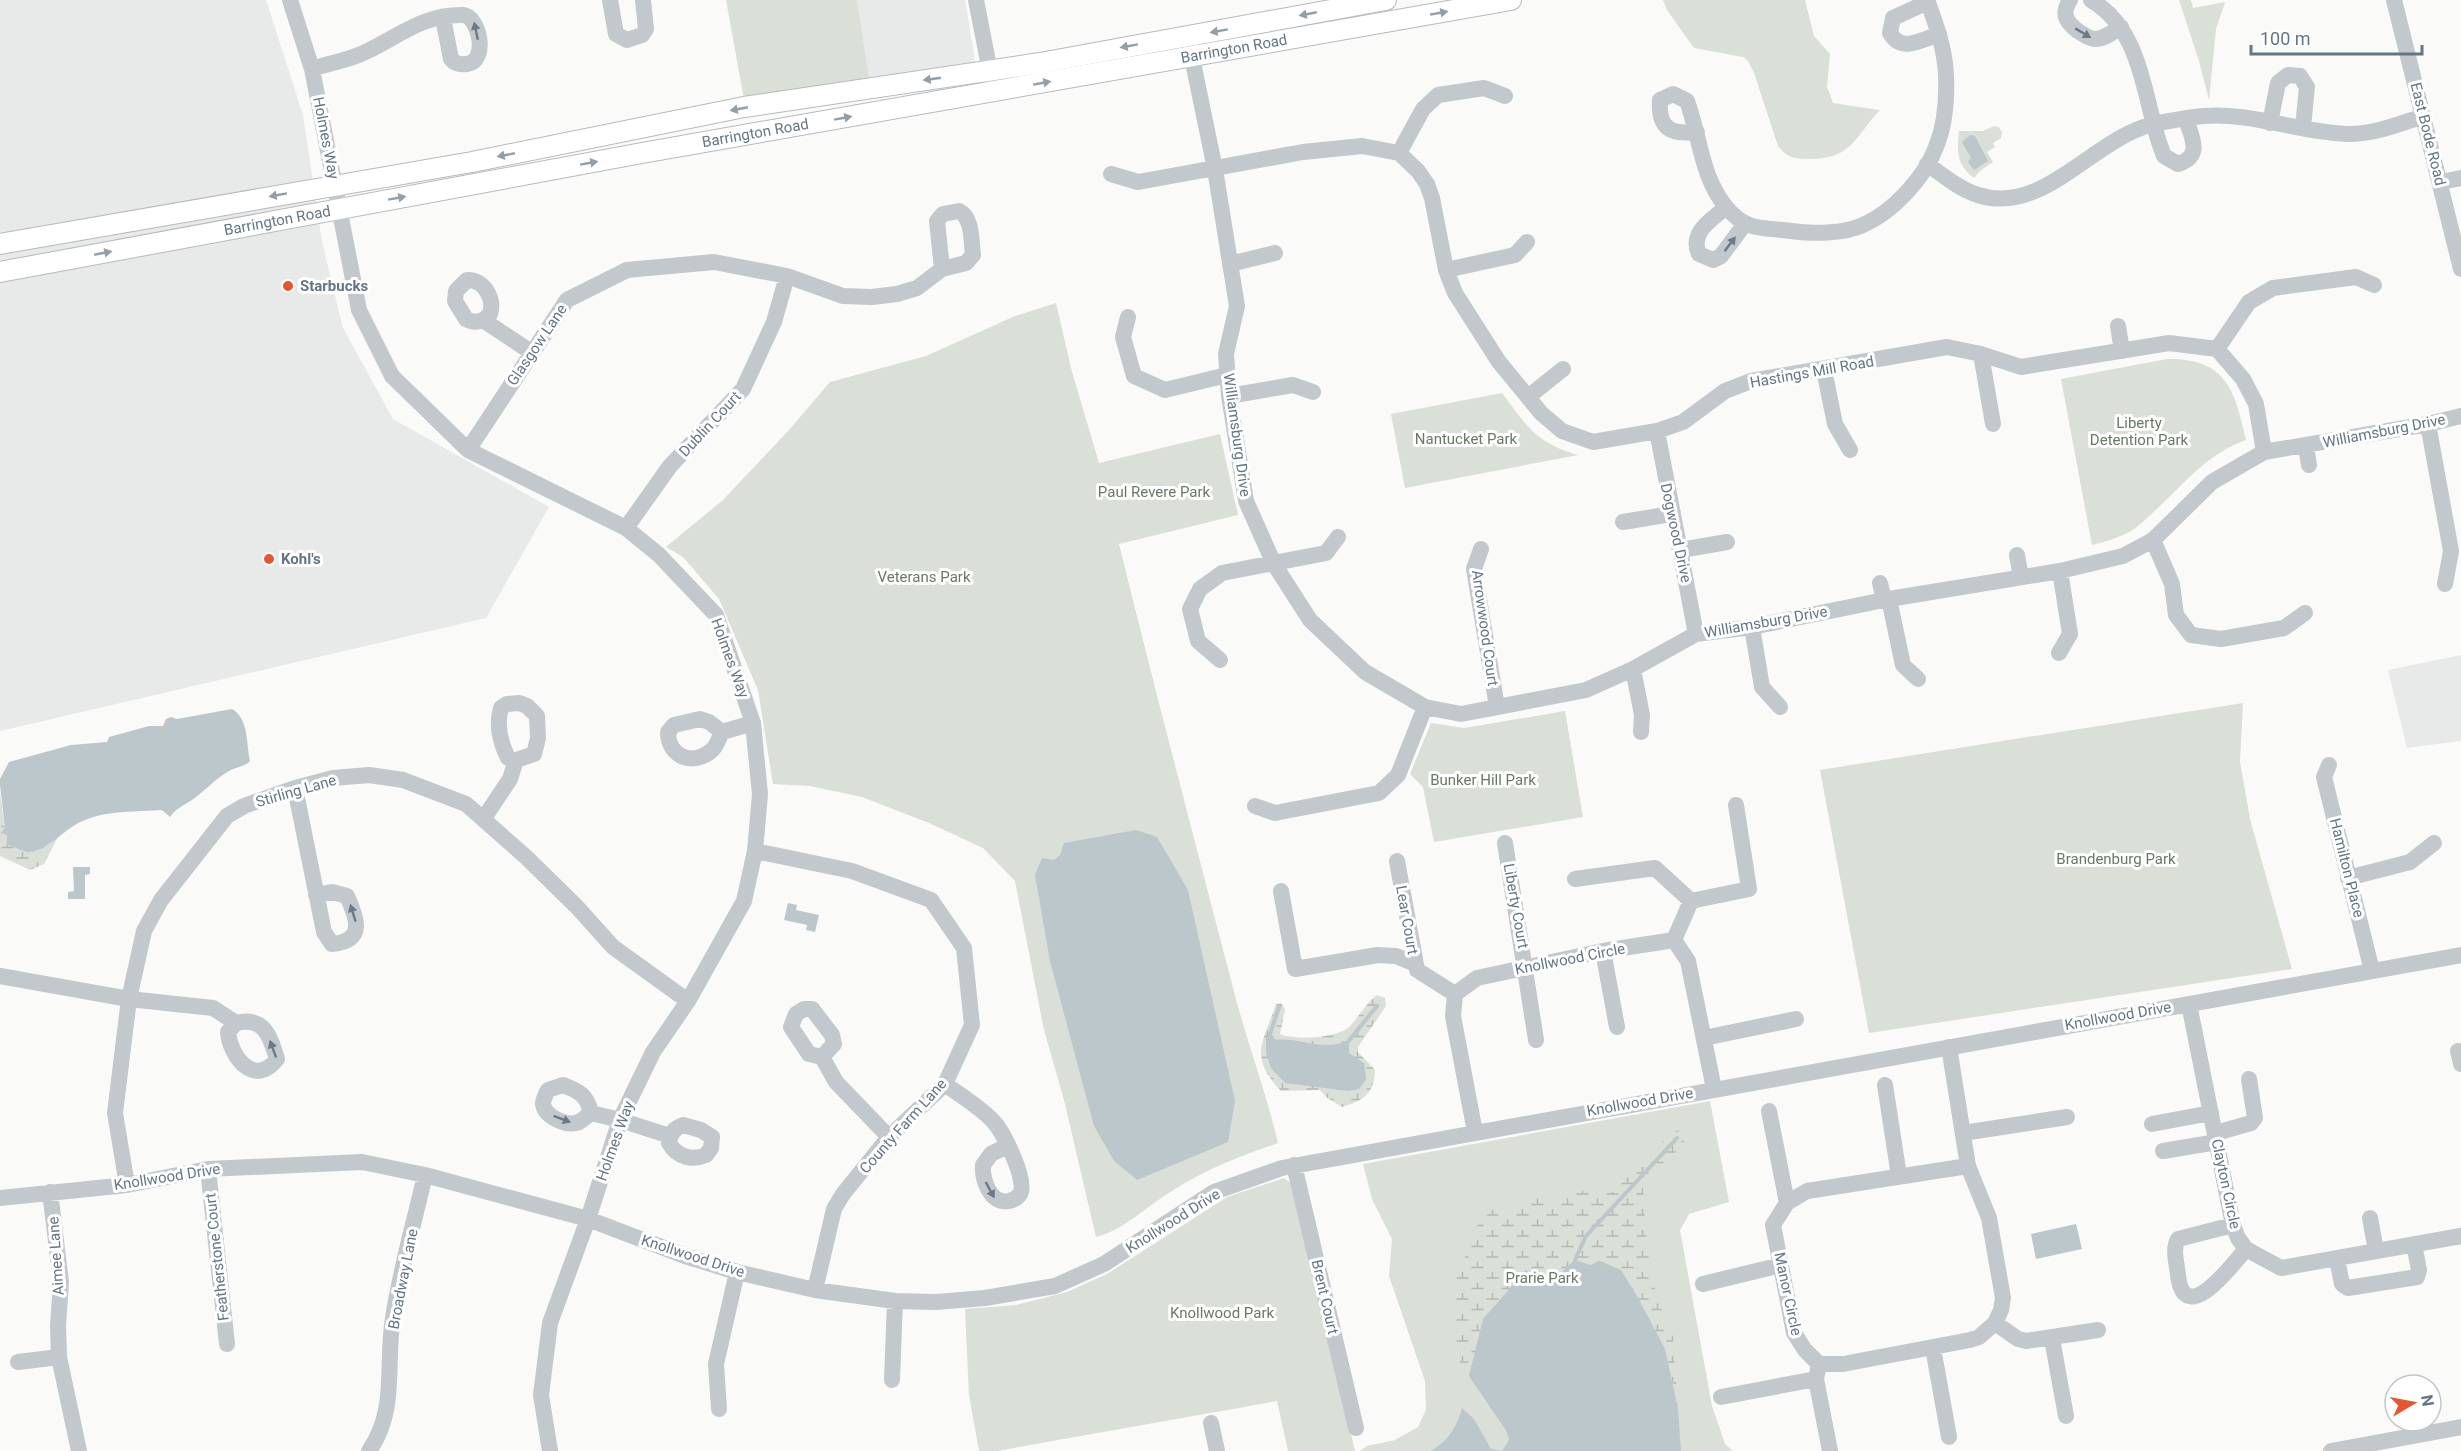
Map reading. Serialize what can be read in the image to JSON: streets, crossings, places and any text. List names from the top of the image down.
{
  "streets": {
    "main road": ["Barrington Road"],
    "street": [
      "East Bode Road",
      "Holmes Way",
      "Glasgow Lane",
      "Hastings Mill Road",
      "Dublin Court",
      "Williamsburg Drive",
      "Dogwood Drive",
      "Arrowwood Court",
      "Stirling Lane",
      "Hamilton Place",
      "Liberty Court",
      "Lear Court",
      "Knollwood Circle",
      "Knollwood Drive",
      "County Farm Lane",
      "Clayton Circle",
      "Aimee Lane",
      "Featherstone Court",
      "Broadway Lane",
      "Manor Circle",
      "Brent Court"
    ]
  },
  "crossings": [
    ["Barrington Road", "Holmes Way"],
    ["Barrington Road", "Williamsburg Drive"],
    ["Holmes Way", "Glasgow Lane"],
    ["Holmes Way", "Dublin Court"],
    ["Holmes Way", "Stirling Lane"],
    ["Holmes Way", "Knollwood Drive"],
    ["Holmes Way", "County Farm Lane"],
    ["Glasgow Lane", "Dublin Court"],
    ["Hastings Mill Road", "Dogwood Drive"],
    ["Williamsburg Drive", "Dogwood Drive"],
    ["Williamsburg Drive", "Arrowwood Court"],
    ["Stirling Lane", "Knollwood Drive"],
    ["Hamilton Place", "Knollwood Drive"],
    ["Liberty Court", "Knollwood Circle"],
    ["Lear Court", "Knollwood Circle"],
    ["Knollwood Drive", "County Farm Lane"],
    ["Knollwood Drive", "Clayton Circle"],
    ["Knollwood Drive", "Aimee Lane"],
    ["Knollwood Drive", "Featherstone Court"],
    ["Knollwood Drive", "Broadway Lane"],
    ["Knollwood Drive", "Brent Court"]
  ],
  "parks": [
    "Liberty Detention Park",
    "Nantucket Park",
    "Paul Revere Park",
    "Veterans Park",
    "Bunker Hill Park",
    "Brandenburg Park",
    "Prarie Park",
    "Knollwood Park"
  ],
  "places": ["Starbucks", "Kohl's"],
  "scale_bar": "100 m",
  "north": "right"
}
